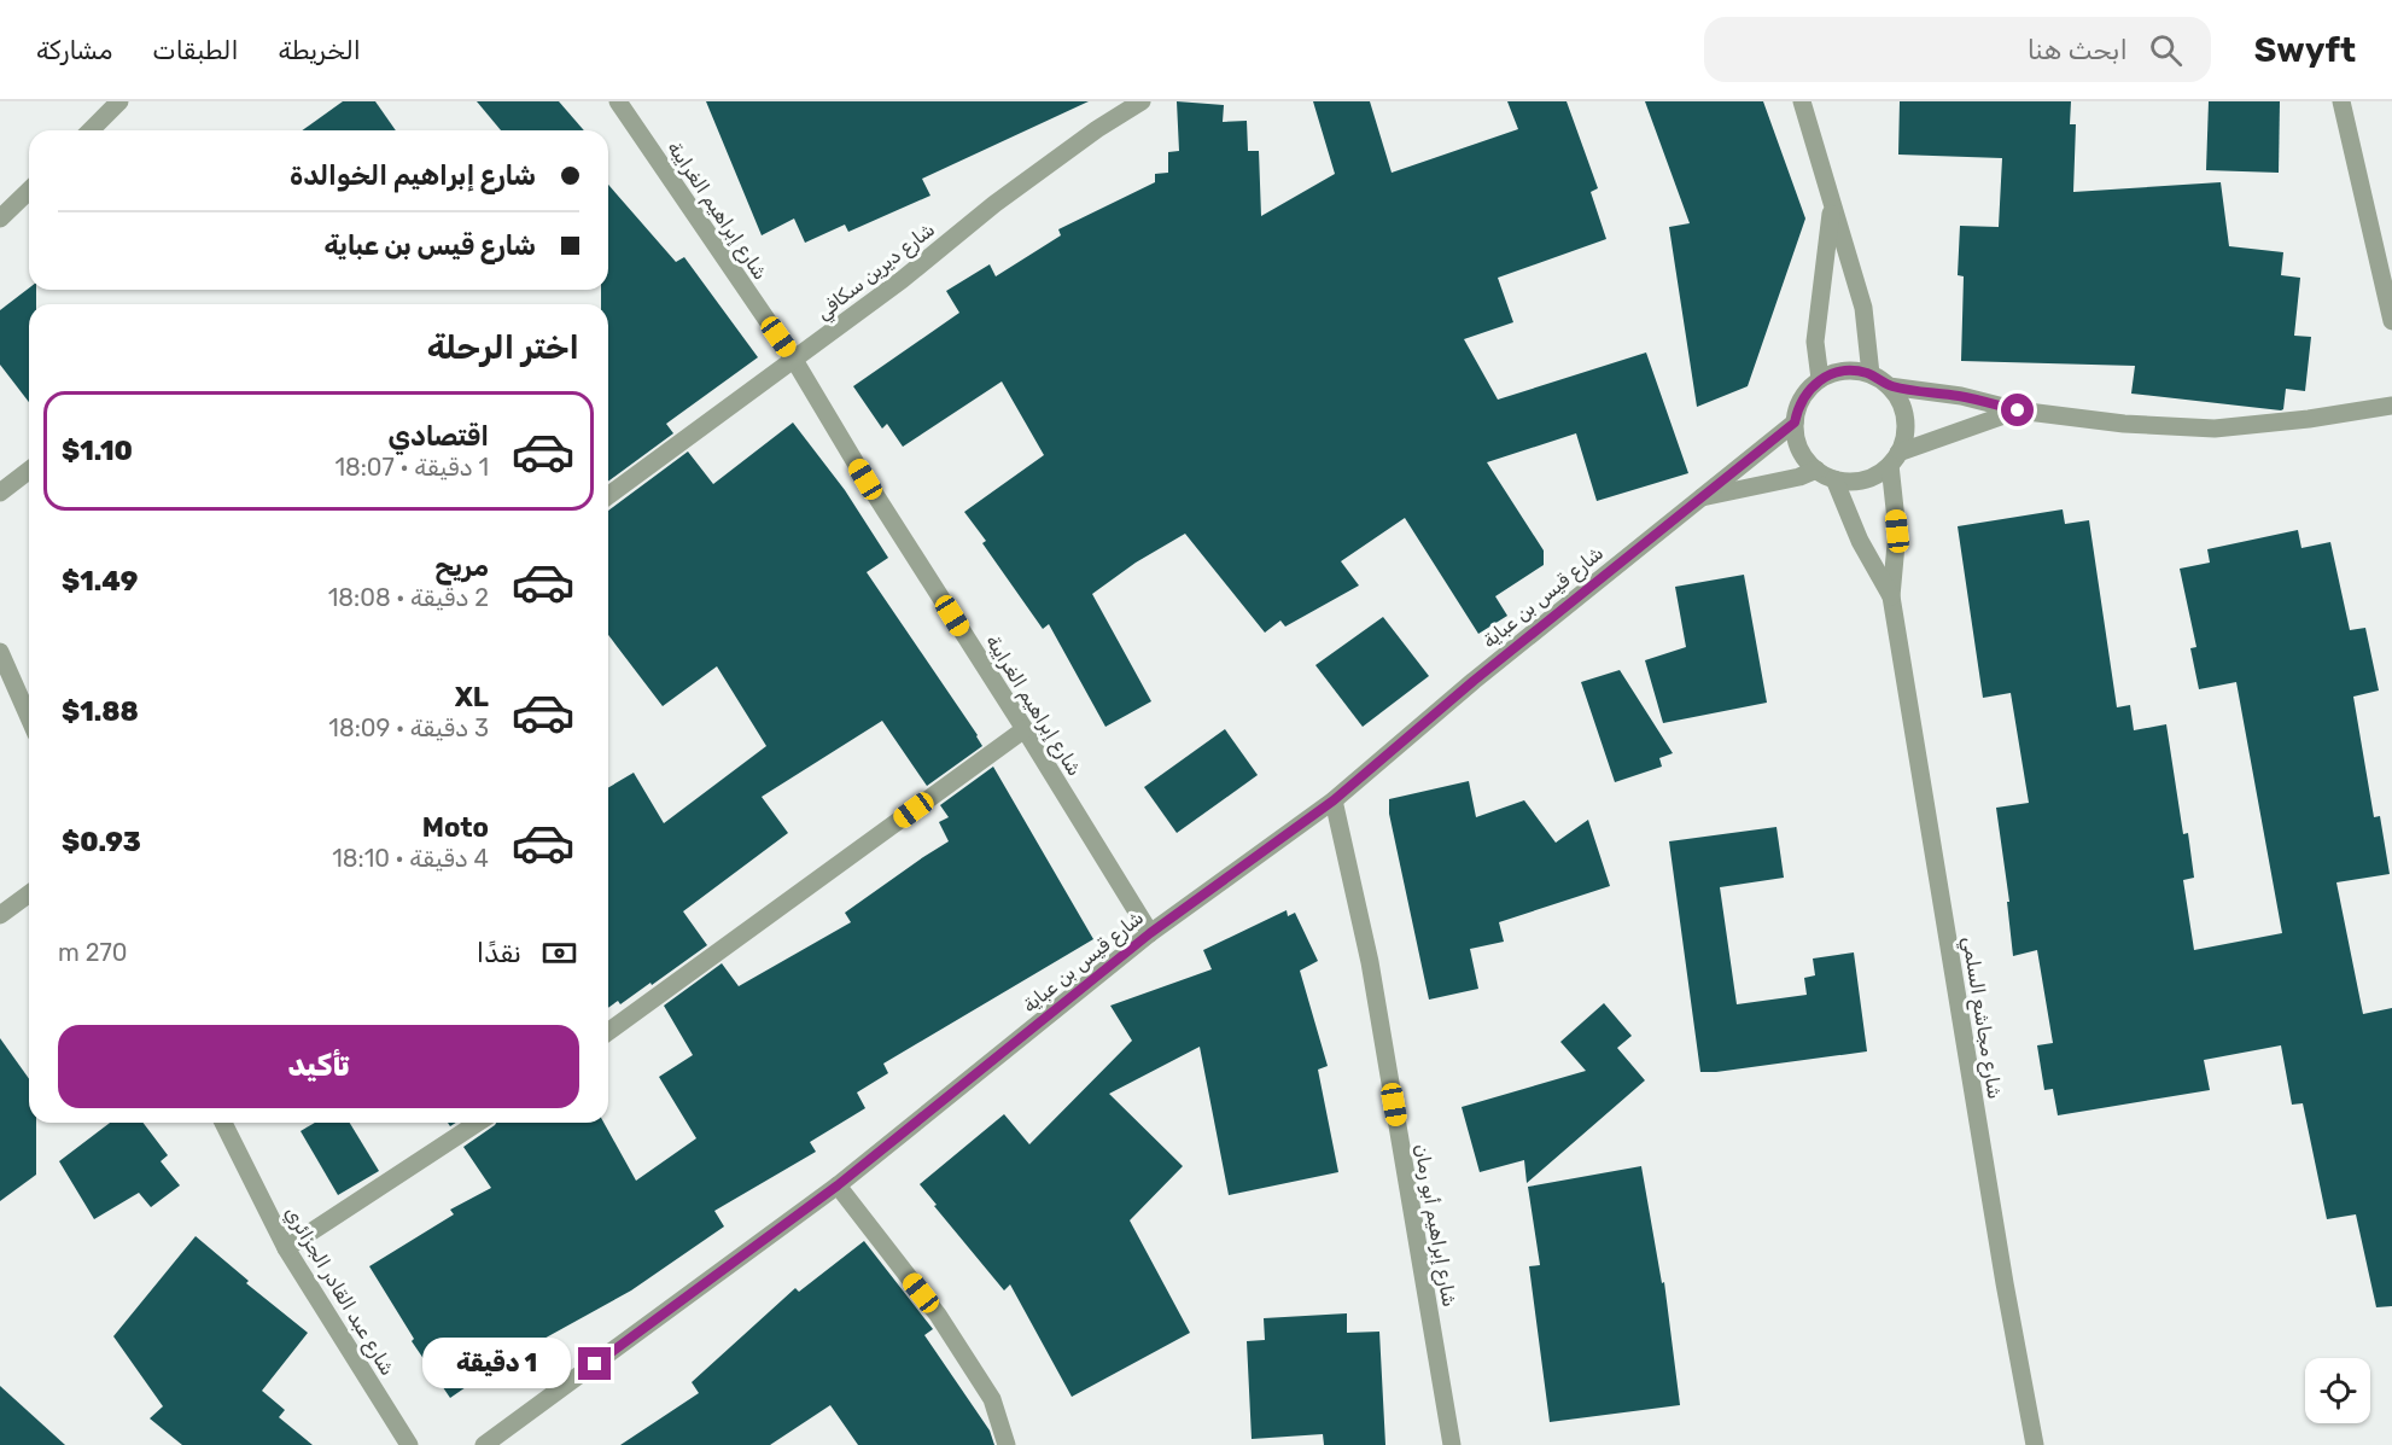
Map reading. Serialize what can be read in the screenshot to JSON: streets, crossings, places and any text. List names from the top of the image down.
{
  "streets": {
    "street": [
      "شارع إبراهيم الغرايبة",
      "شارع ديرين سكافي",
      "شارع قيس بن عباية",
      "شارع مجاشع السلمي",
      "شارع إبراهيم أبو رمان",
      "شارع عبد القادر الجزائري"
    ]
  },
  "crossings": [
    ["شارع إبراهيم الغرايبة", "شارع ديرين سكافي"],
    ["شارع إبراهيم الغرايبة", "شارع قيس بن عباية"],
    ["شارع قيس بن عباية", "شارع مجاشع السلمي"],
    ["شارع قيس بن عباية", "شارع إبراهيم أبو رمان"]
  ],
  "page": {
    "header": "Swyft",
    "search": "ابحث هنا",
    "nav": ["الخريطة", "الطبقات", "مشاركة"],
    "banner": ["شارع إبراهيم الخوالدة", "شارع قيس بن عباية"],
    "heading": "اختر الرحلة",
    "list": [
      {
        "name": "اقتصادي",
        "note": "1 دقيقة · 18:07",
        "value": "$1.10"
      },
      {
        "name": "مريح",
        "note": "2 دقيقة · 18:08",
        "value": "$1.49"
      },
      {
        "name": "XL",
        "note": "3 دقيقة · 18:09",
        "value": "$1.88"
      },
      {
        "name": "Moto",
        "note": "4 دقيقة · 18:10",
        "value": "$0.93"
      }
    ],
    "pay": ["نقدًا", "270 m"],
    "buttons": "تأكيد",
    "bubble": "1 دقيقة"
  }
}
